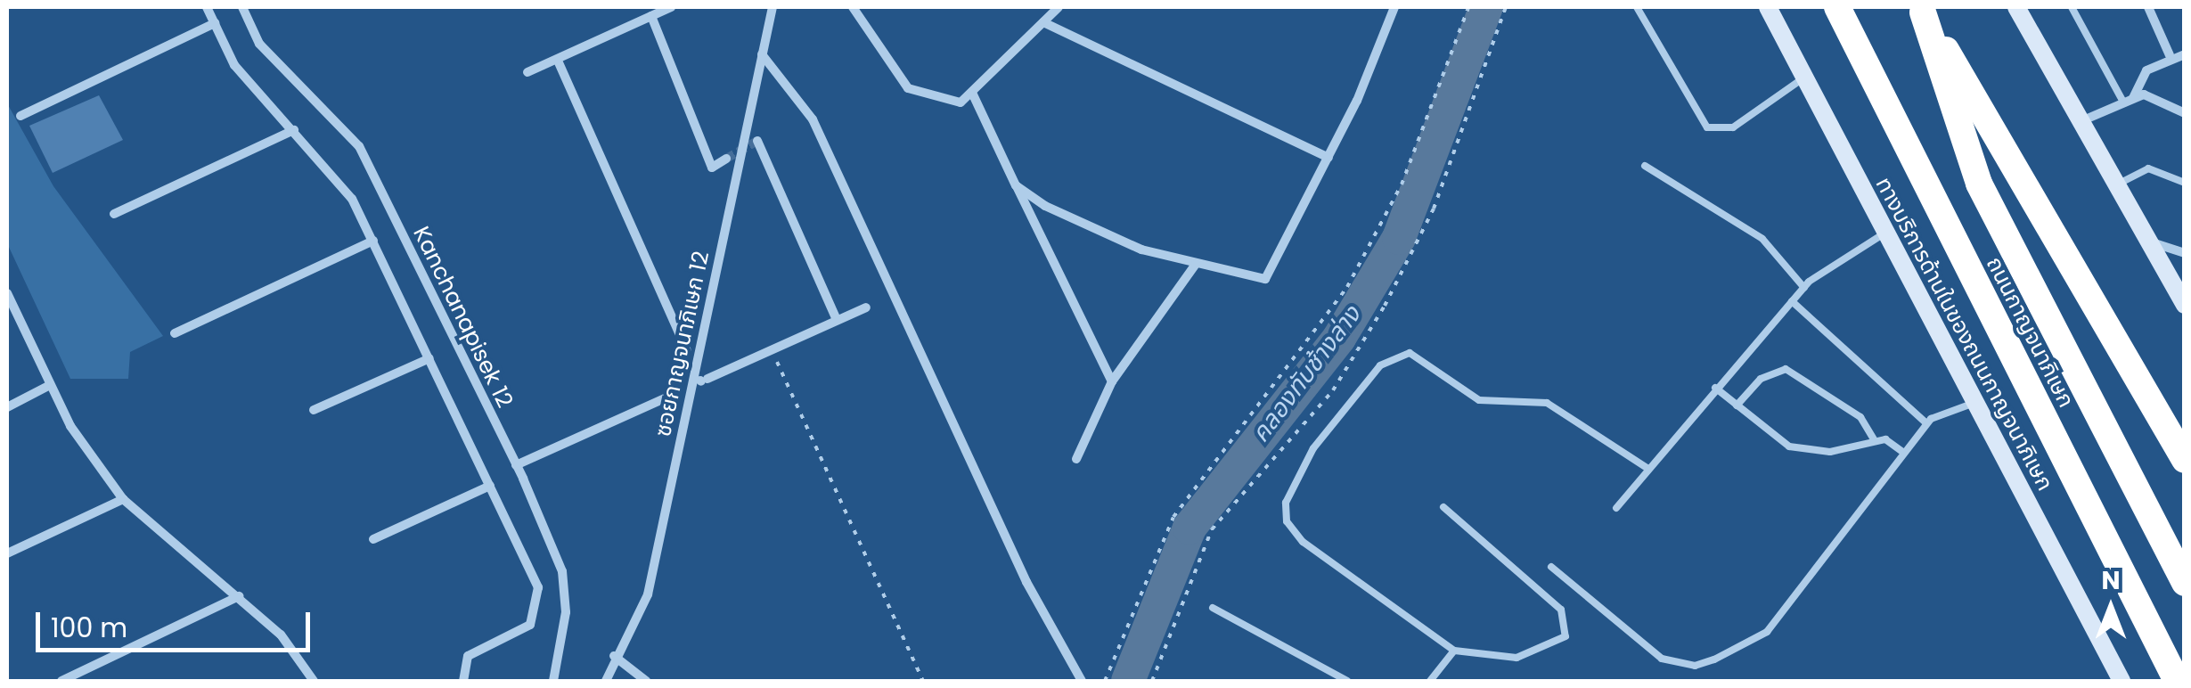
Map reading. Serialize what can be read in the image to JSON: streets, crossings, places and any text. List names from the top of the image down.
{
  "streets": {
    "highway": ["ถนนกาญจนาภิเษก"],
    "main road": ["ทางบริการด้านในของถนนกาญจนาภิเษก"],
    "street": ["Kanchanapisek 12", "ซอยกาญจนาภิเษก 12"]
  },
  "water": ["คลองทับช้างล่าง"],
  "scale_bar": "100 m",
  "north": "top"
}
